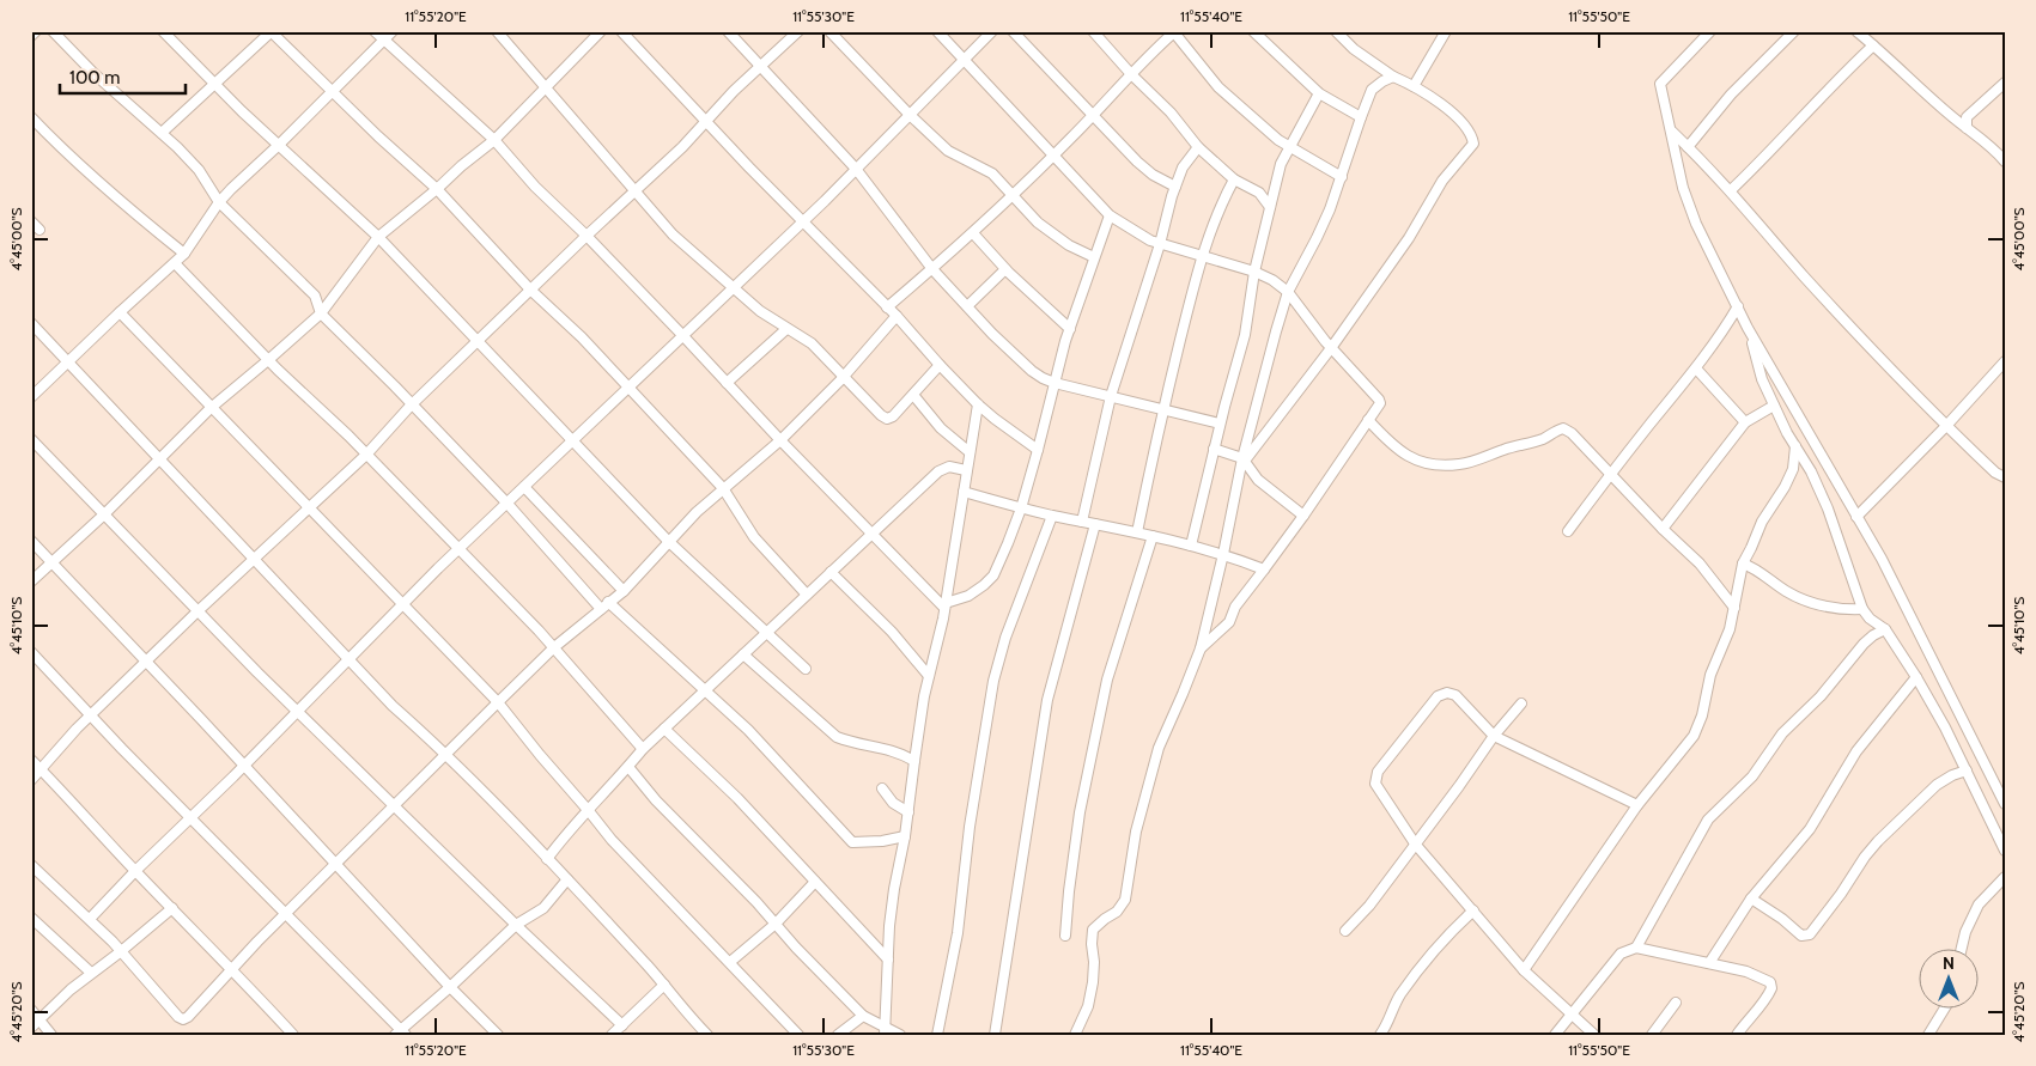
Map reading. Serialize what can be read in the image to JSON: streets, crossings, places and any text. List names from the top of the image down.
{
  "scale_bar": "100 m",
  "north": "top",
  "coordinates": [
    "11°55'20\"E",
    "11°55'30\"E",
    "11°55'40\"E",
    "11°55'50\"E",
    "4°45'00\"S",
    "4°45'10\"S",
    "4°45'20\"S"
  ]
}
